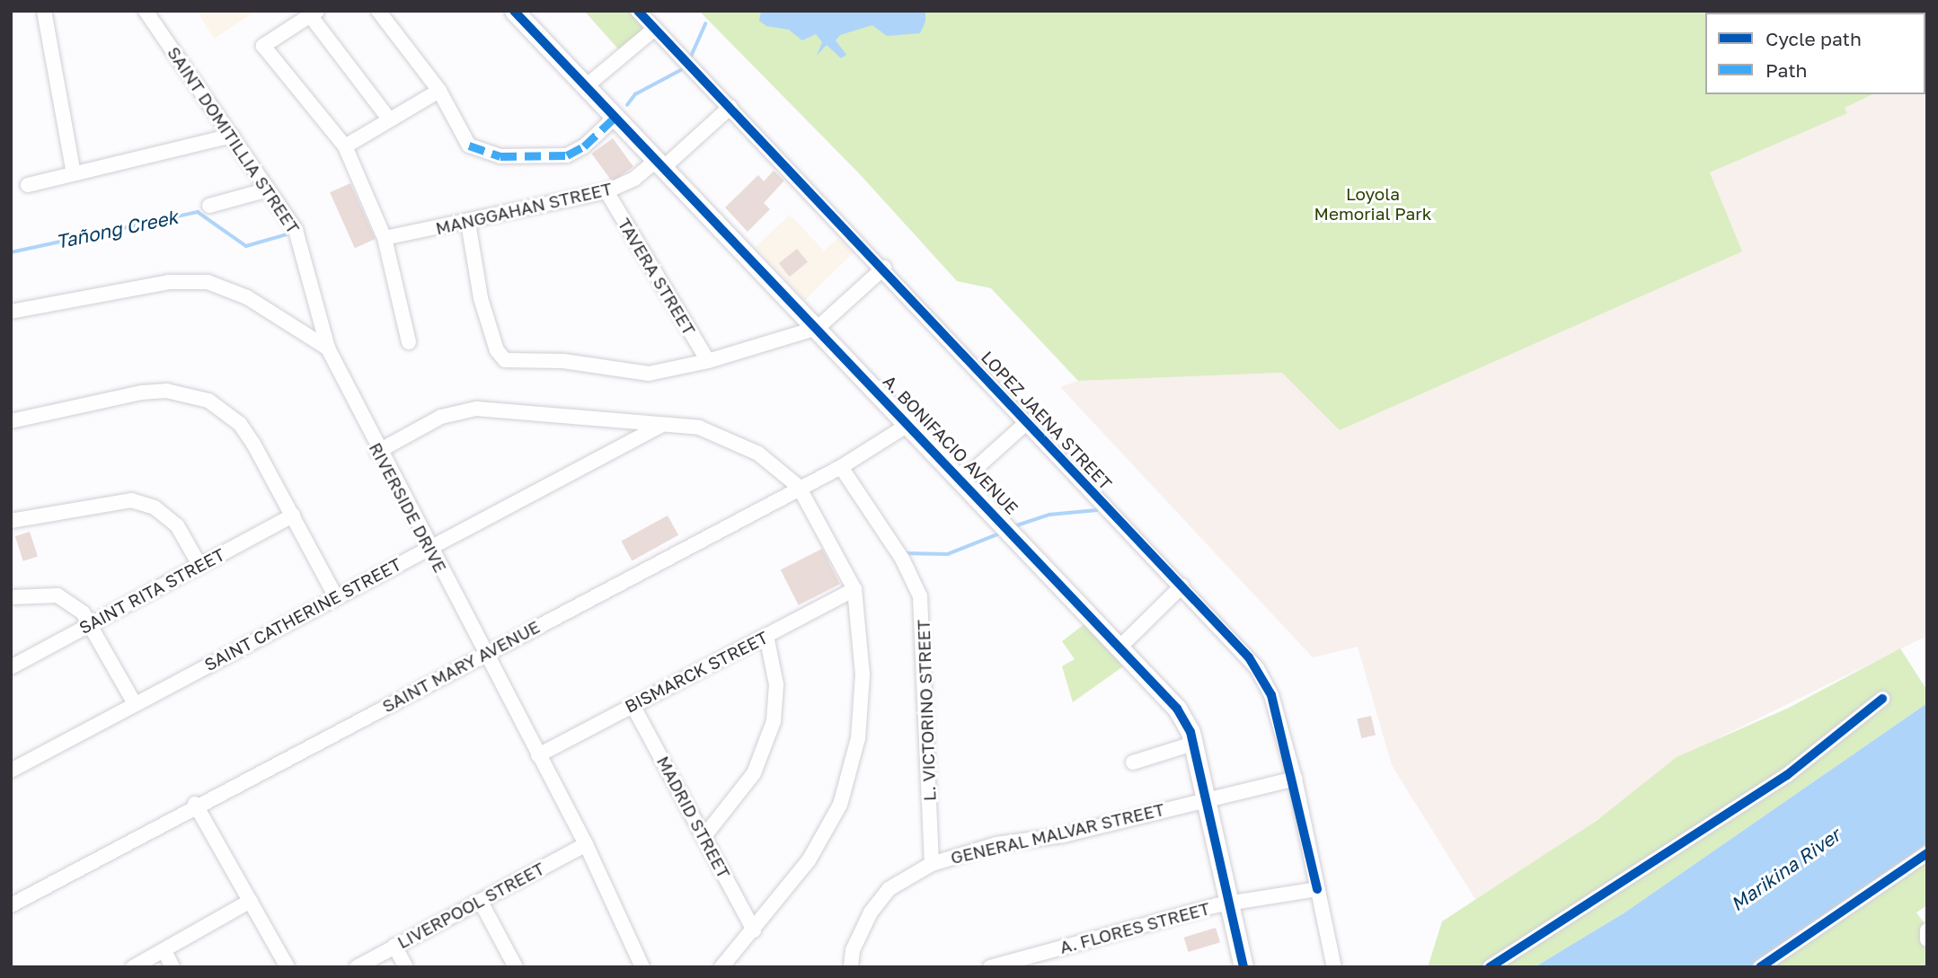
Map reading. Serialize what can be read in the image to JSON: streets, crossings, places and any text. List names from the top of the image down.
{
  "streets": {
    "main road": ["A. BONIFACIO AVENUE"],
    "street": [
      "SAINT DOMITILLIA STREET",
      "MANGGAHAN STREET",
      "TAVERA STREET",
      "LOPEZ JAENA STREET",
      "RIVERSIDE DRIVE",
      "SAINT RITA STREET",
      "SAINT CATHERINE STREET",
      "SAINT MARY AVENUE",
      "BISMARCK STREET",
      "L. VICTORINO STREET",
      "MADRID STREET",
      "GENERAL MALVAR STREET",
      "LIVERPOOL STREET",
      "A. FLORES STREET"
    ]
  },
  "crossings": [
    ["SAINT DOMITILLIA STREET", "RIVERSIDE DRIVE"],
    ["MANGGAHAN STREET", "TAVERA STREET"],
    ["MANGGAHAN STREET", "LOPEZ JAENA STREET"],
    ["MANGGAHAN STREET", "A. BONIFACIO AVENUE"],
    ["LOPEZ JAENA STREET", "GENERAL MALVAR STREET"],
    ["LOPEZ JAENA STREET", "A. FLORES STREET"],
    ["A. BONIFACIO AVENUE", "SAINT MARY AVENUE"],
    ["A. BONIFACIO AVENUE", "GENERAL MALVAR STREET"],
    ["A. BONIFACIO AVENUE", "A. FLORES STREET"],
    ["RIVERSIDE DRIVE", "SAINT CATHERINE STREET"],
    ["RIVERSIDE DRIVE", "SAINT MARY AVENUE"],
    ["RIVERSIDE DRIVE", "BISMARCK STREET"],
    ["RIVERSIDE DRIVE", "LIVERPOOL STREET"],
    ["SAINT MARY AVENUE", "L. VICTORINO STREET"],
    ["BISMARCK STREET", "MADRID STREET"],
    ["L. VICTORINO STREET", "GENERAL MALVAR STREET"]
  ],
  "water": ["Tañong Creek", "Marikina River"],
  "parks": ["Loyola Memorial Park"],
  "legend": ["Cycle path", "Path"]
}
